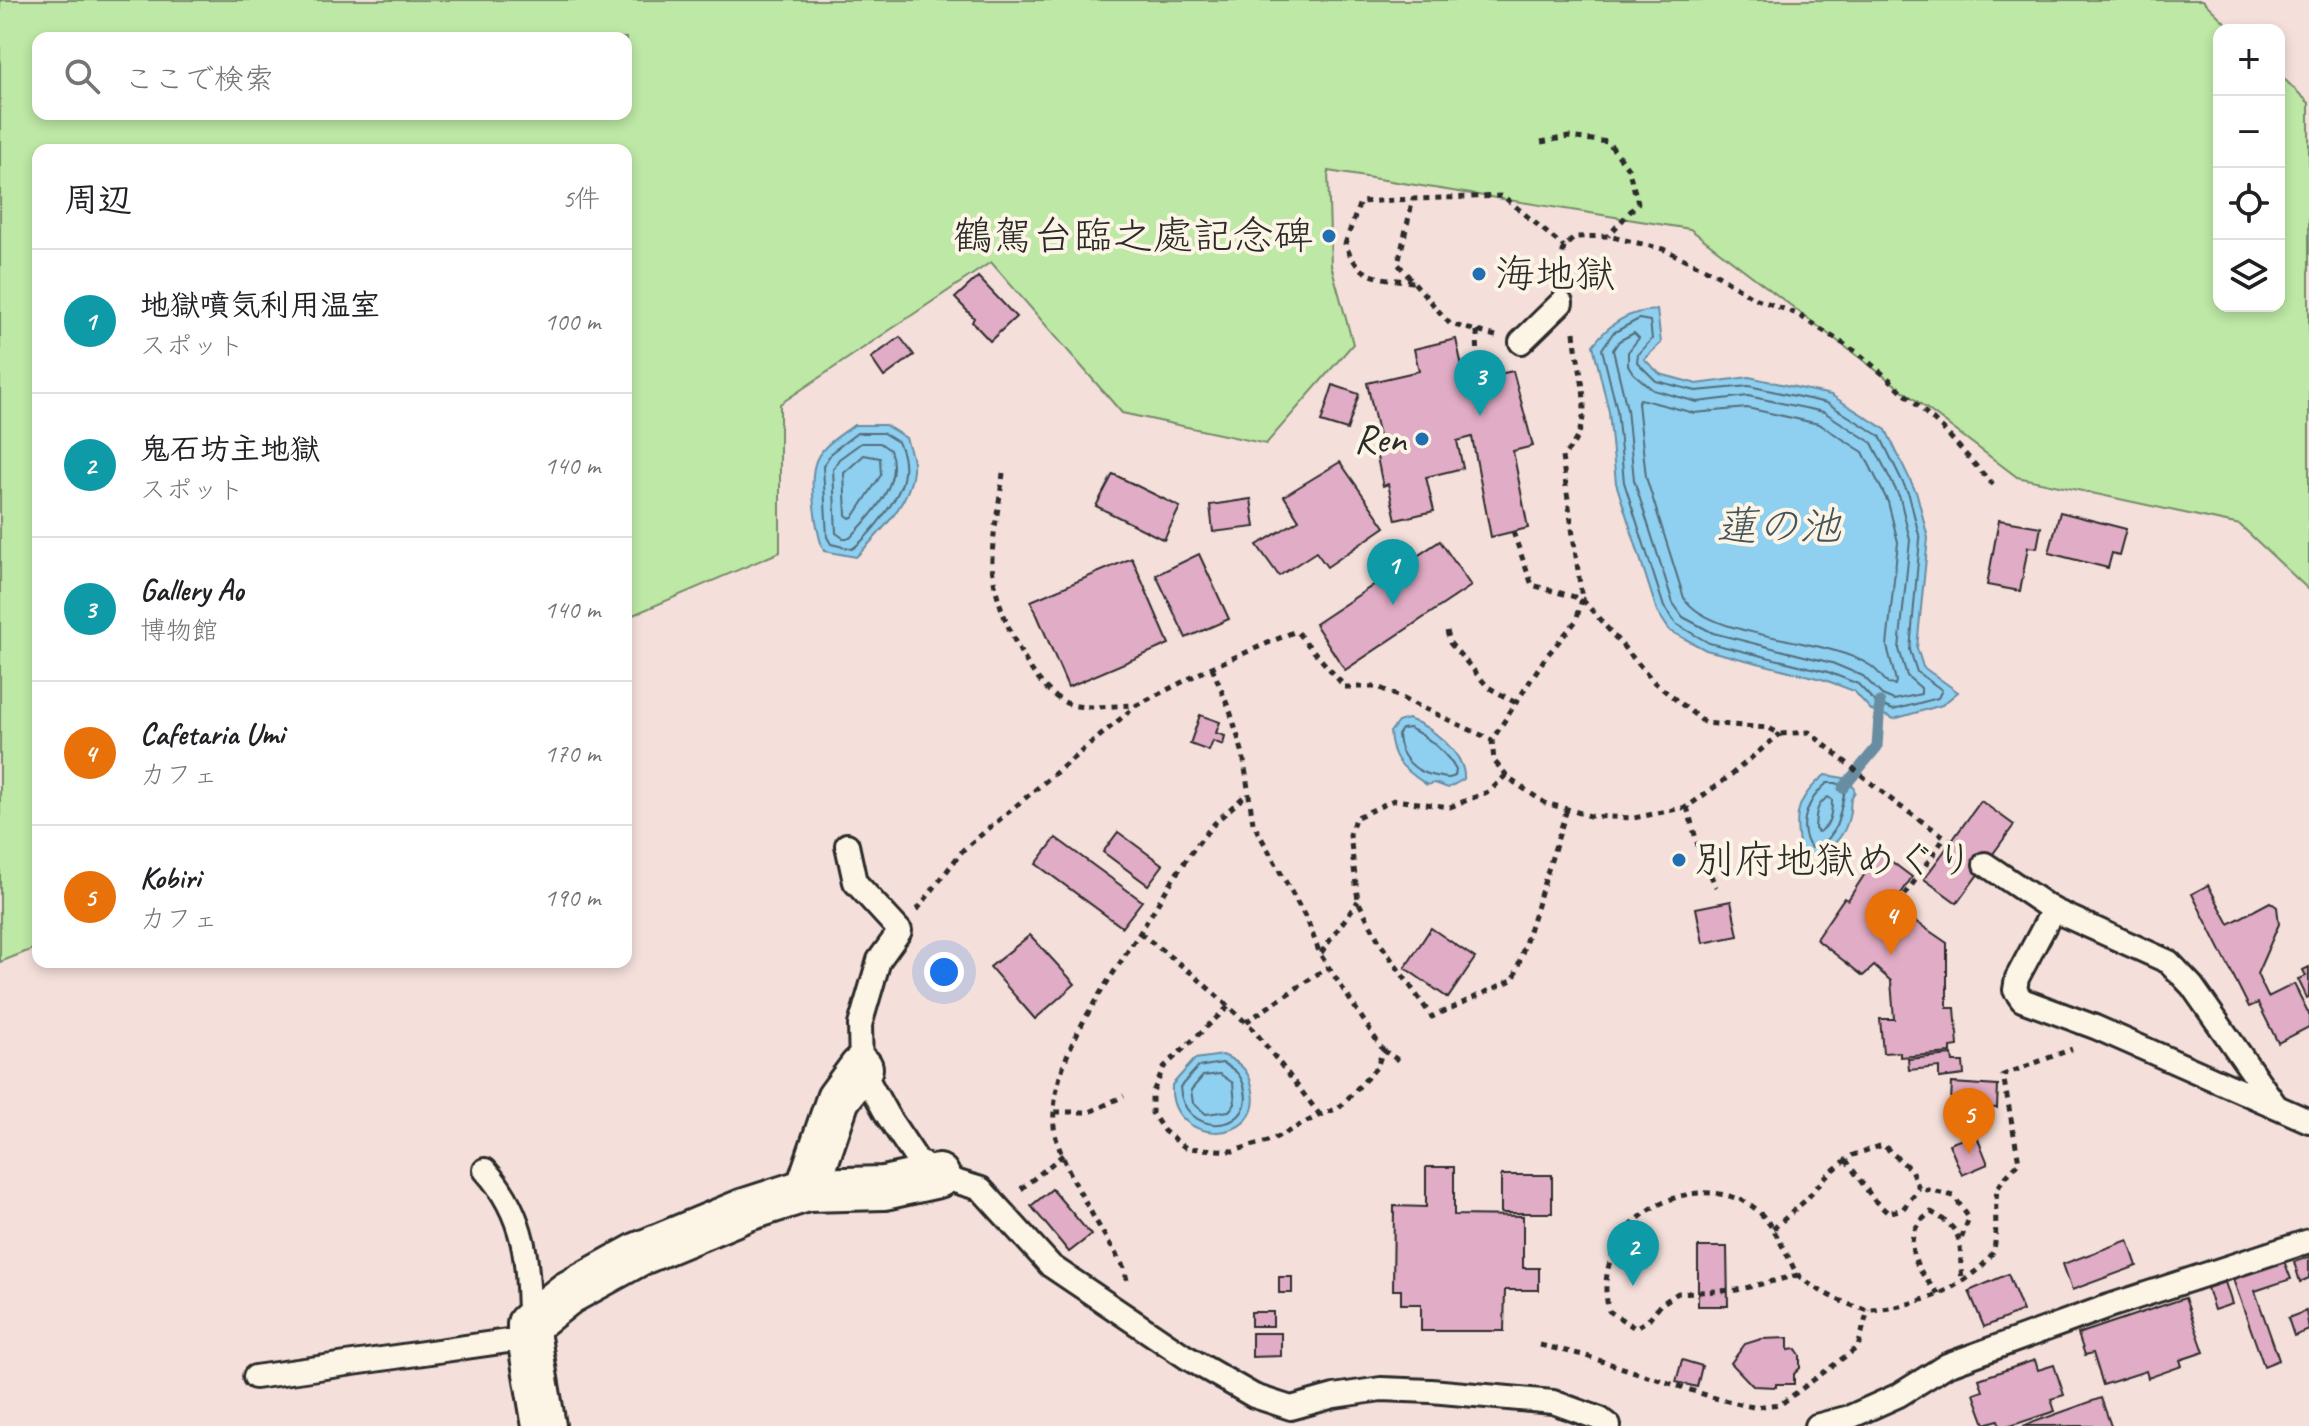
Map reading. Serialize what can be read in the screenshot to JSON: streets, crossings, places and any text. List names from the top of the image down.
{
  "water": ["蓮の池"],
  "places": [
    "鶴駕台臨之處記念碑",
    "海地獄",
    "Ren",
    "別府地獄めぐり"
  ],
  "page": {
    "map_buttons": ["+", "−"],
    "search": "ここで検索",
    "heading": ["周辺", "5件"],
    "list": [
      {
        "mark": "1",
        "name": "地獄噴気利用温室",
        "note": "スポット",
        "value": "100 m"
      },
      {
        "mark": "2",
        "name": "鬼石坊主地獄",
        "note": "スポット",
        "value": "140 m"
      },
      {
        "mark": "3",
        "name": "Gallery Ao",
        "note": "博物館",
        "value": "140 m"
      },
      {
        "mark": "4",
        "name": "Cafetaria Umi",
        "note": "カフェ",
        "value": "170 m"
      },
      {
        "mark": "5",
        "name": "Kobiri",
        "note": "カフェ",
        "value": "190 m"
      }
    ],
    "pins": [
      "3",
      "1",
      "4",
      "5",
      "2"
    ]
  }
}
